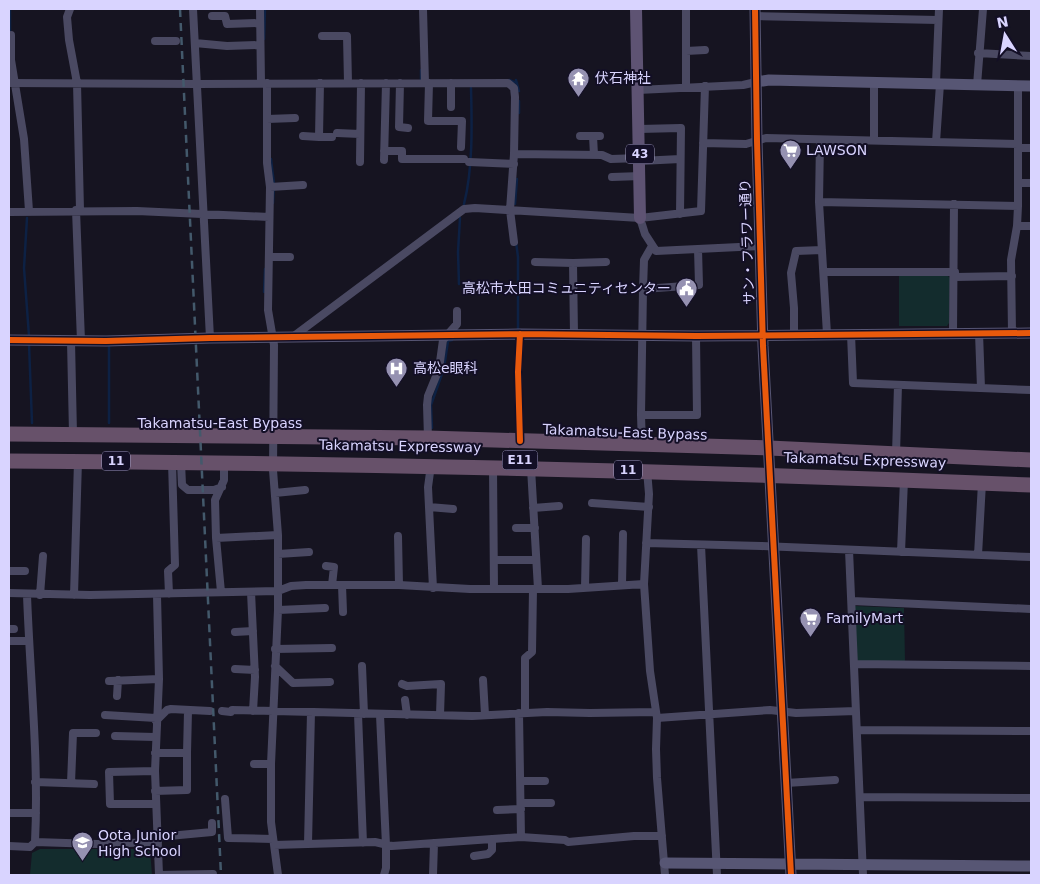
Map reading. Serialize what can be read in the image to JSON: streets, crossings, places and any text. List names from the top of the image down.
{
  "streets": {
    "highway": [
      "Takamatsu-East Bypass",
      "Takamatsu Expressway",
      "E11",
      "11"
    ],
    "main road": ["43"],
    "street": ["サン・フラワー通り"]
  },
  "crossings": [
    ["サン・フラワー通り", "Takamatsu-East Bypass"],
    ["サン・フラワー通り", "11"]
  ],
  "places": {
    "temple": ["伏石神社"],
    "supermarket": ["LAWSON", "FamilyMart"],
    "public building": ["高松市太田コミュニティセンター"],
    "hospital": ["高松e眼科"],
    "school or university": ["Oota Junior High School"]
  },
  "north": "top"
}
